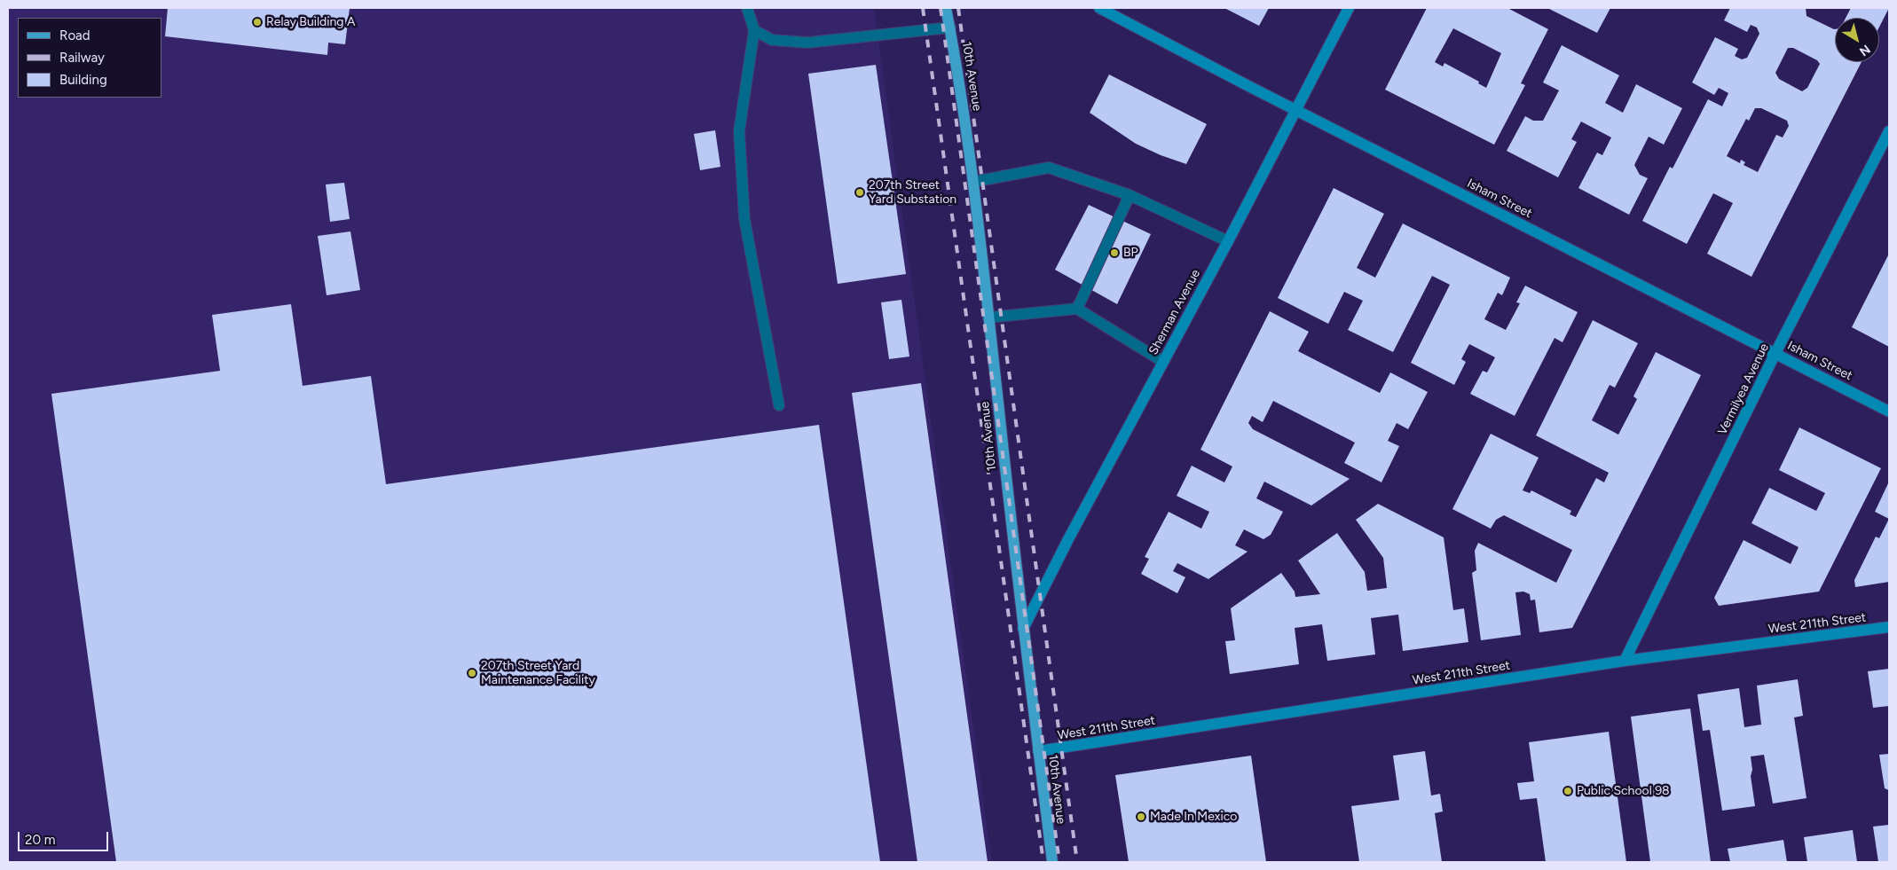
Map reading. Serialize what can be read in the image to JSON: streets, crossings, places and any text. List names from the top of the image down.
{
  "streets": {
    "main road": ["10th Avenue"],
    "street": [
      "Isham Street",
      "Sherman Avenue",
      "Vermilyea Avenue",
      "West 211th Street"
    ]
  },
  "crossings": [
    ["10th Avenue", "Sherman Avenue"],
    ["10th Avenue", "West 211th Street"],
    ["Isham Street", "Sherman Avenue"],
    ["Isham Street", "Vermilyea Avenue"],
    ["Vermilyea Avenue", "West 211th Street"]
  ],
  "places": [
    "Relay Building A",
    "207th Street Yard Substation",
    "BP",
    "207th Street Yard Maintenance Facility",
    "Public School 98",
    "Made In Mexico"
  ],
  "legend": ["Road", "Railway", "Building"],
  "scale_bar": "20 m",
  "north": "bottom right"
}
